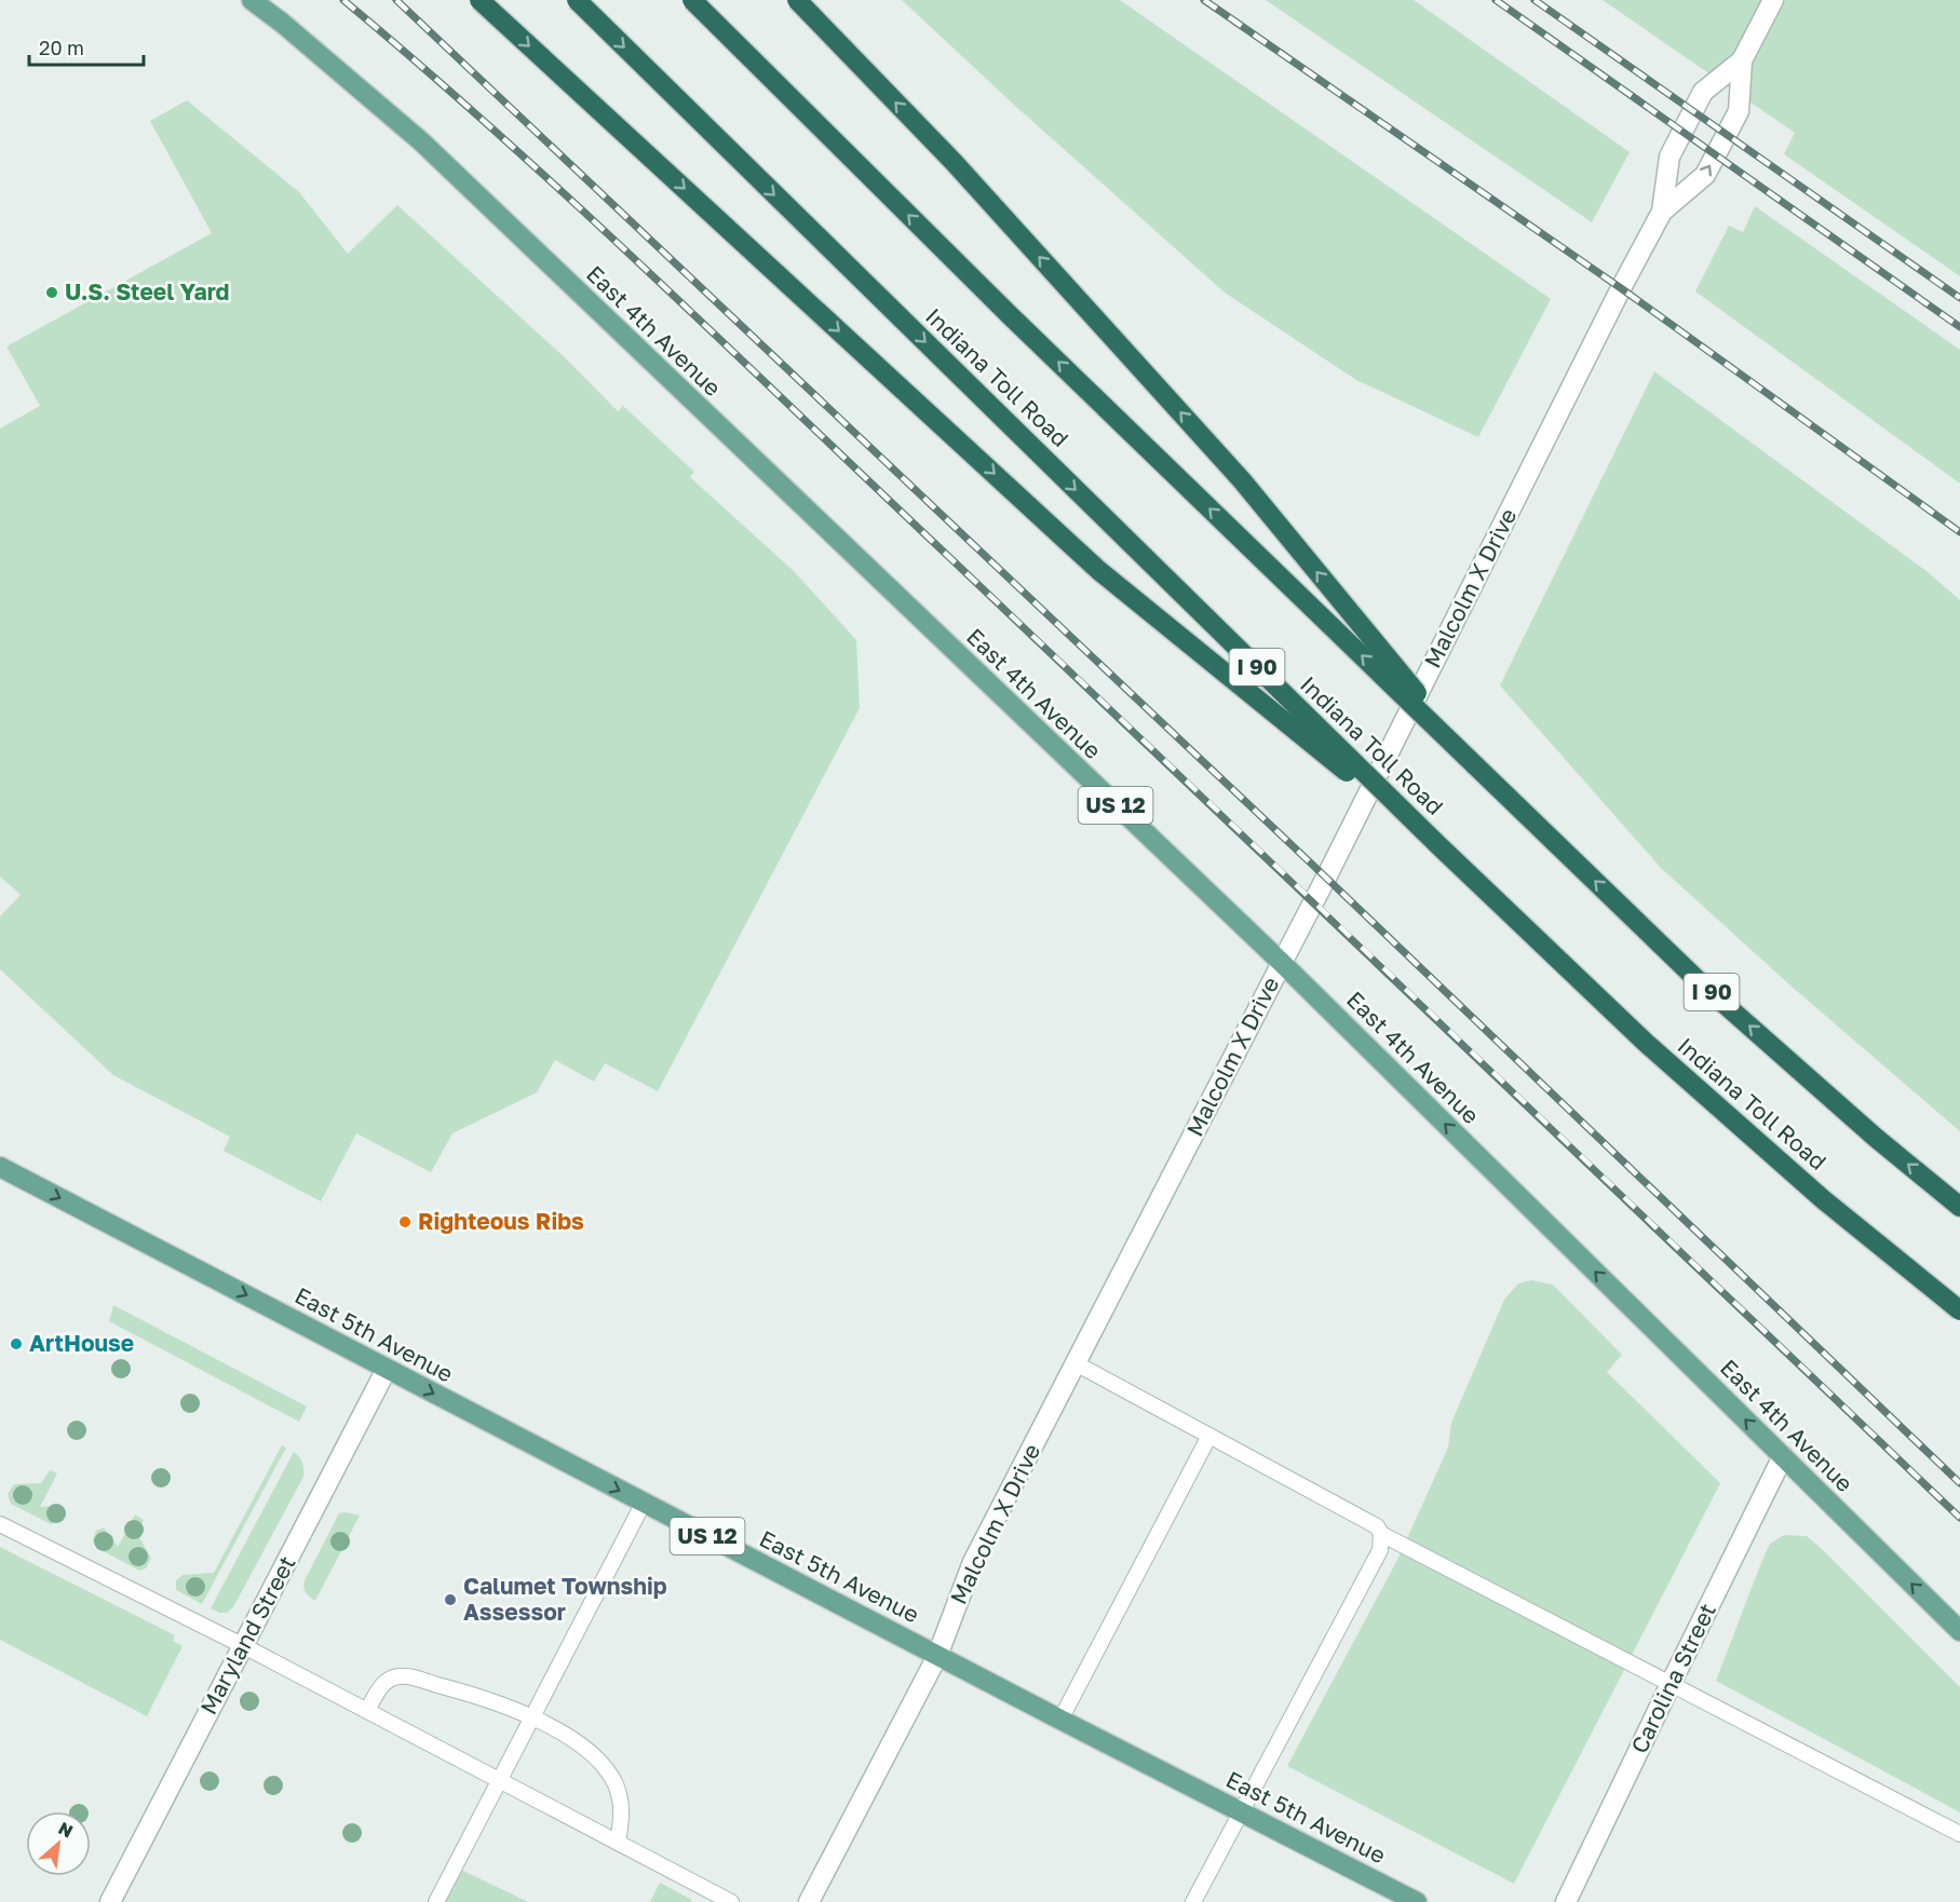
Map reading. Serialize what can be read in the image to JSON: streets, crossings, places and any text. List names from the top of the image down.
{
  "streets": {
    "highway": ["Indiana Toll Road", "I 90"],
    "main road": ["East 4th Avenue", "US 12", "East 5th Avenue"],
    "street": ["Malcolm X Drive", "Maryland Street", "Carolina Street"]
  },
  "crossings": [
    ["East 4th Avenue", "Malcolm X Drive"],
    ["East 4th Avenue", "Carolina Street"],
    ["Malcolm X Drive", "East 5th Avenue"],
    ["East 5th Avenue", "Maryland Street"]
  ],
  "one_way": ["East 4th Avenue", "East 5th Avenue"],
  "places": [
    "U.S. Steel Yard",
    "Righteous Ribs",
    "ArtHouse",
    "Calumet Township Assessor"
  ],
  "scale_bar": "20 m",
  "north": "top right"
}
